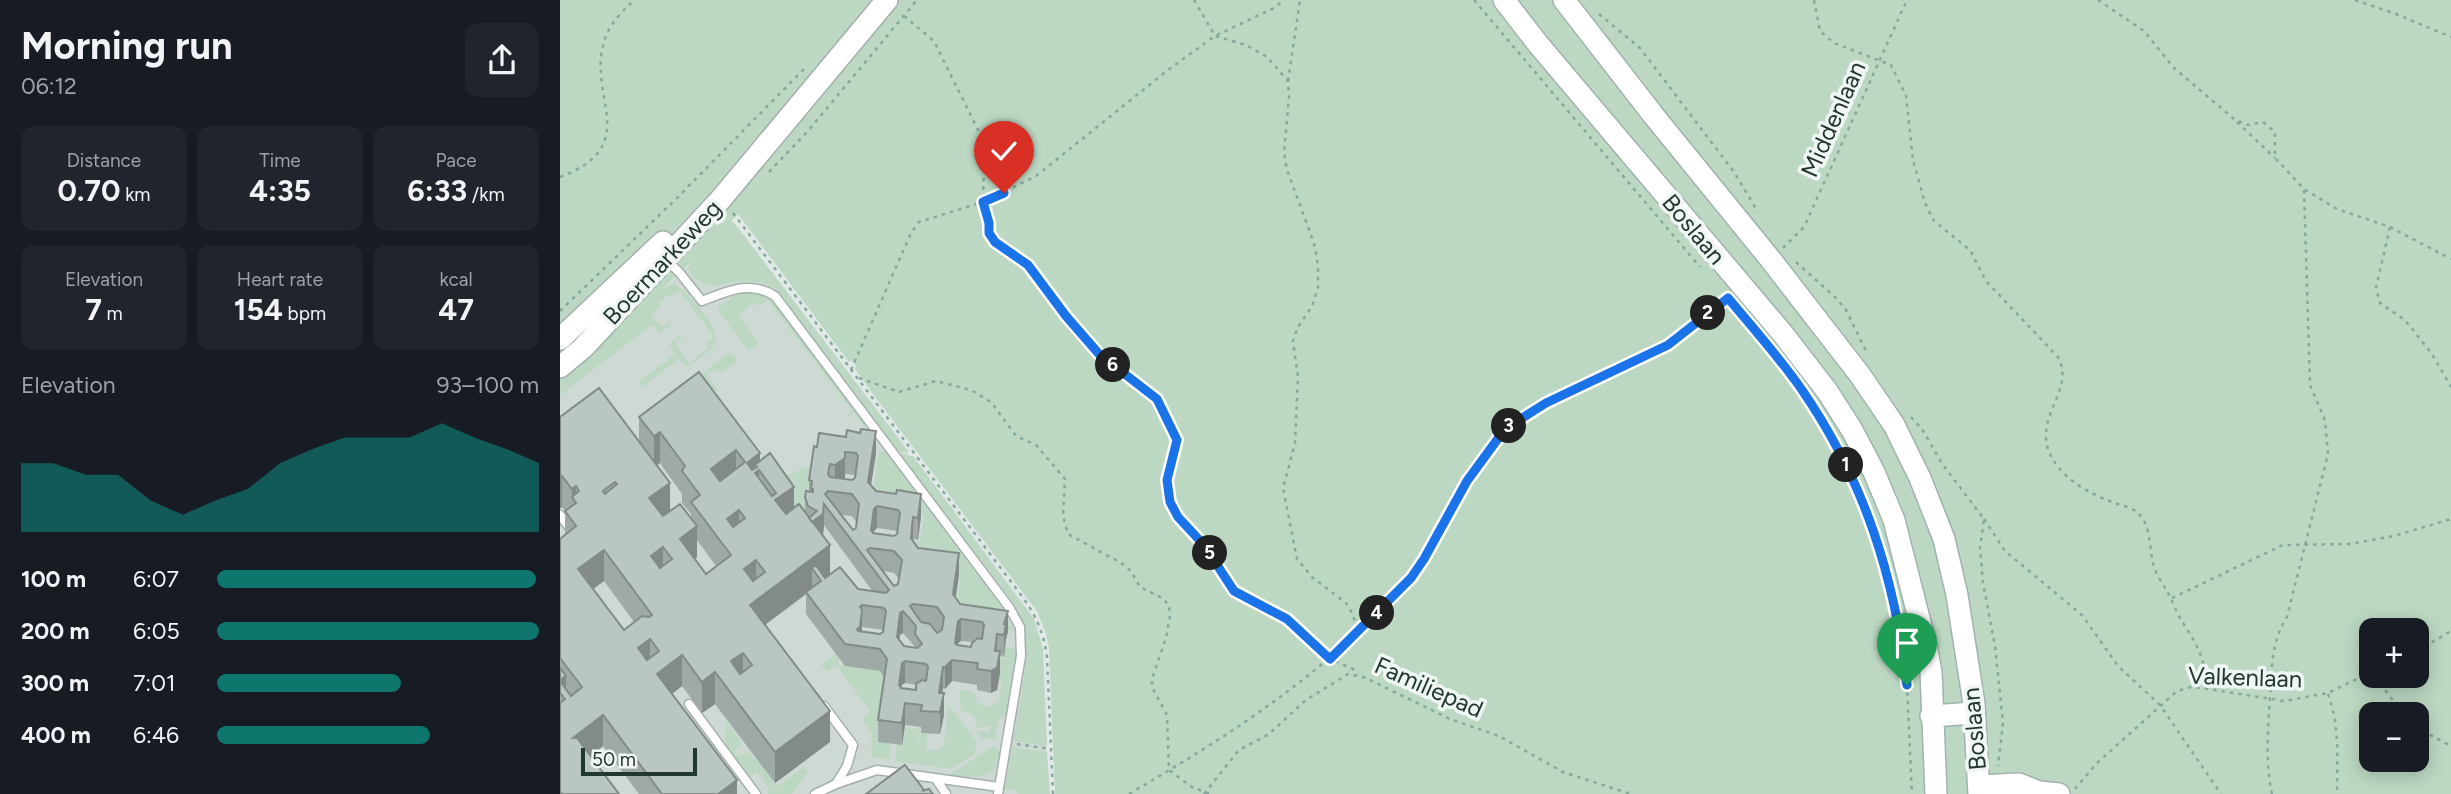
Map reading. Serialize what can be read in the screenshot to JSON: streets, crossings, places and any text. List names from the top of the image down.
{
  "streets": {
    "main road": ["Boslaan", "Boermarkeweg"],
    "path": ["Middenlaan", "Valkenlaan", "Familiepad"]
  },
  "scale_bar": "50 m",
  "page": {
    "heading": ["Morning run", "06:12"],
    "stats": [
      ["Distance", "0.70 km"],
      ["Time", "4:35"],
      ["Pace", "6:33 /km"],
      ["Elevation", "7 m"],
      ["Heart rate", "154 bpm"],
      ["kcal", "47"]
    ],
    "pins": [
      "2",
      "6",
      "3",
      "1",
      "5",
      "4"
    ],
    "chart": ["Elevation", "93–100 m"],
    "list": [
      {
        "name": "100 m",
        "note": "6:07"
      },
      {
        "name": "200 m",
        "note": "6:05"
      },
      {
        "name": "300 m",
        "note": "7:01"
      },
      {
        "name": "400 m",
        "note": "6:46"
      }
    ],
    "map_buttons": ["+", "−"],
    "scale": "50 m"
  }
}
